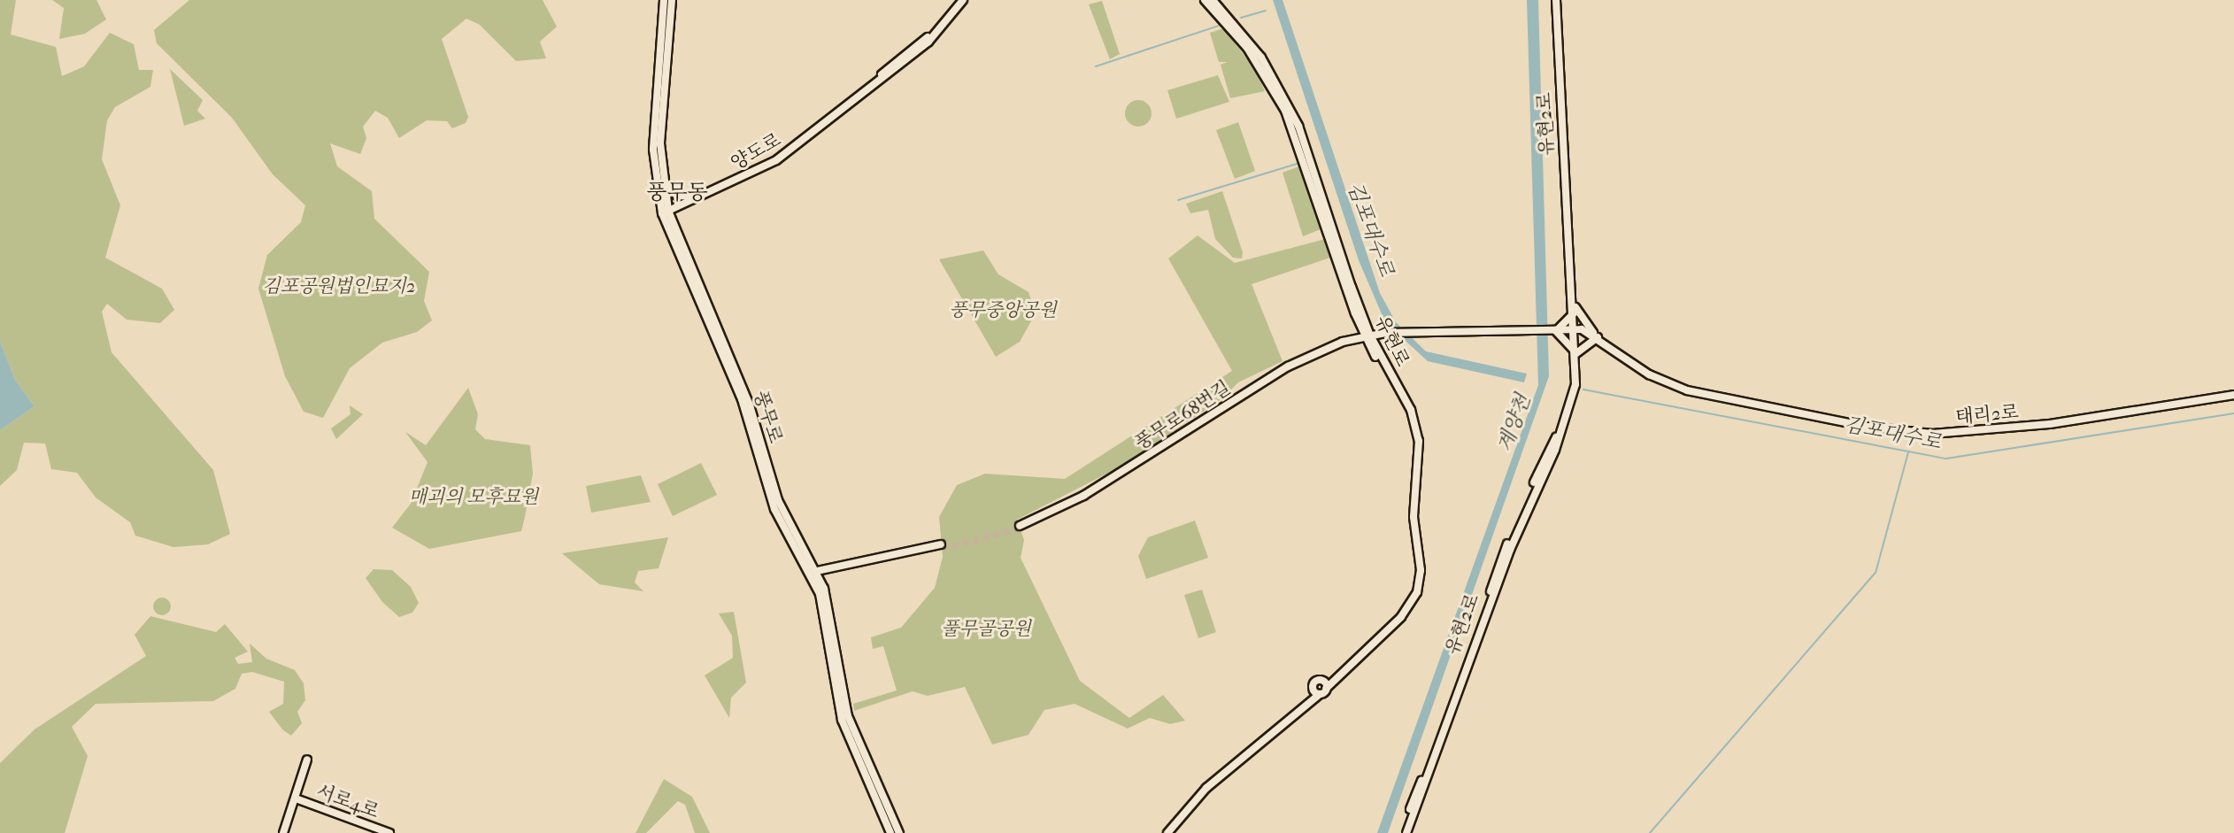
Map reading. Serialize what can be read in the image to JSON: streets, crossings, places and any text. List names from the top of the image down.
{
  "streets": {
    "street": [
      "유현2로",
      "양도로",
      "유현로",
      "태리2로",
      "풍무로68번길",
      "풍무로",
      "서로4로"
    ]
  },
  "crossings": [
    ["유현2로", "태리2로"],
    ["양도로", "풍무로"],
    ["유현로", "풍무로68번길"],
    ["태리2로", "풍무로68번길"]
  ],
  "districts": ["풍무동"],
  "water": ["김포대수로", "계양천"],
  "parks": [
    "김포공원법인묘지2",
    "풍무중앙공원",
    "매괴의 모후묘원",
    "풀무골공원"
  ]
}
